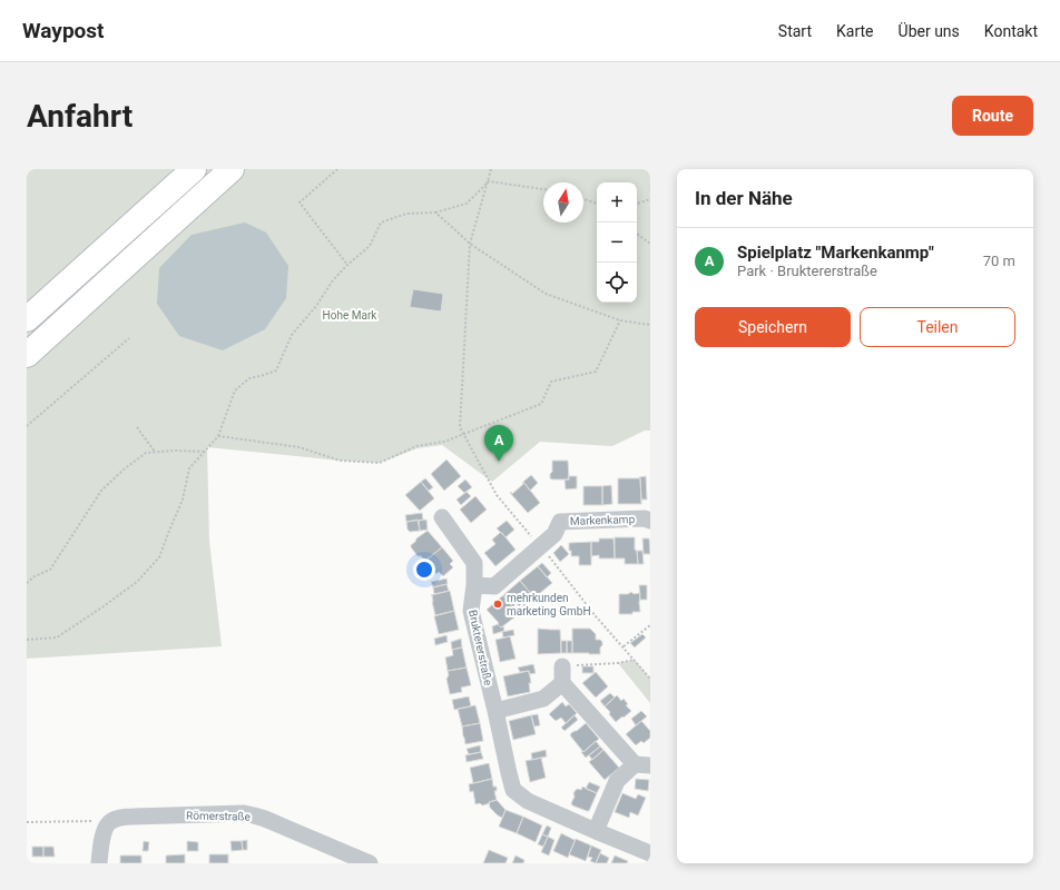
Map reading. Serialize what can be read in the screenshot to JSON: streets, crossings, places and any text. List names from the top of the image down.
{
  "streets": {
    "street": ["Markenkamp", "Bruktererstraße", "Römerstraße"]
  },
  "parks": ["Hohe Mark"],
  "places": ["mehrkunden marketing GmbH"],
  "north": "top",
  "page": {
    "header": "Waypost",
    "nav": [
      "Start",
      "Karte",
      "Über uns",
      "Kontakt"
    ],
    "buttons": [
      "Route",
      ["Speichern", "Teilen"]
    ],
    "title": "Anfahrt",
    "heading": "In der Nähe",
    "map_buttons": ["+", "−"],
    "list": [
      {
        "mark": "A",
        "name": "Spielplatz \"Markenkanmp\"",
        "note": "Park · Bruktererstraße",
        "value": "70 m"
      }
    ],
    "pins": "A"
  }
}
